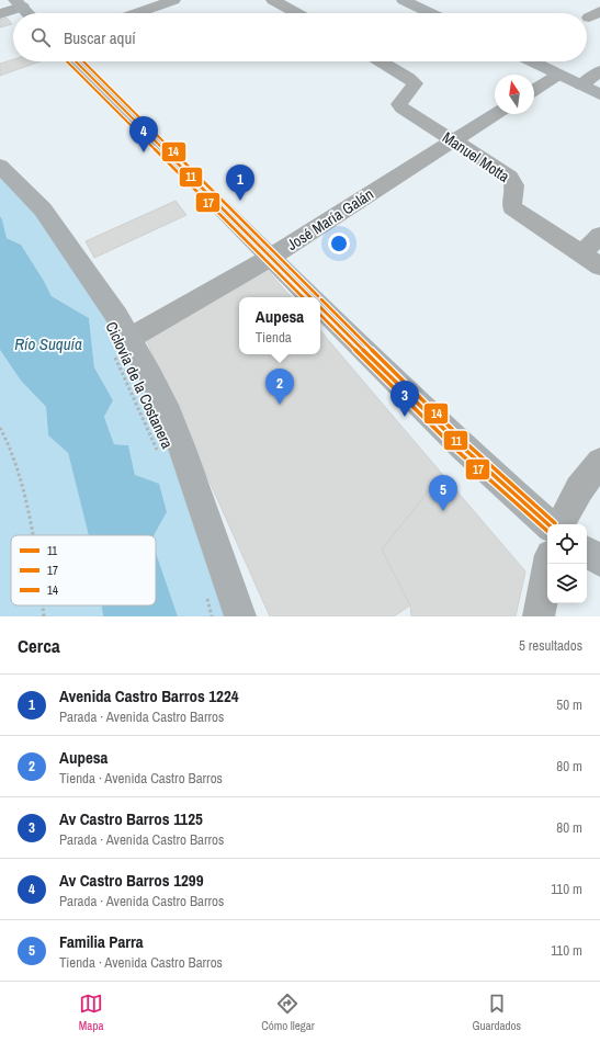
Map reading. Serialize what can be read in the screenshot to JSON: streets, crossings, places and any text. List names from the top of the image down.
{
  "streets": {
    "street": ["Manuel Motta", "José María Galán"],
    "path": ["Ciclovía de la Costanera"]
  },
  "crossings": [
    ["Manuel Motta", "José María Galán"],
    ["José María Galán", "Ciclovía de la Costanera"]
  ],
  "water": ["Río Suquía"],
  "lines": ["transit line 11", "transit line 17", "transit line 14"],
  "legend": ["11", "17", "14"],
  "north": "top",
  "page": {
    "search": "Buscar aquí",
    "pins": [
      "4",
      "1",
      "2",
      "3",
      "5"
    ],
    "popup": ["Aupesa", "Tienda"],
    "heading": ["Cerca", "5 resultados"],
    "list": [
      {
        "mark": "1",
        "name": "Avenida Castro Barros 1224",
        "note": "Parada · Avenida Castro Barros",
        "value": "50 m"
      },
      {
        "mark": "2",
        "name": "Aupesa",
        "note": "Tienda · Avenida Castro Barros",
        "value": "80 m"
      },
      {
        "mark": "3",
        "name": "Av Castro Barros 1125",
        "note": "Parada · Avenida Castro Barros",
        "value": "80 m"
      },
      {
        "mark": "4",
        "name": "Av Castro Barros 1299",
        "note": "Parada · Avenida Castro Barros",
        "value": "110 m"
      },
      {
        "mark": "5",
        "name": "Familia Parra",
        "note": "Tienda · Avenida Castro Barros",
        "value": "110 m"
      }
    ],
    "nav": ["Mapa", "Cómo llegar", "Guardados"]
  }
}
